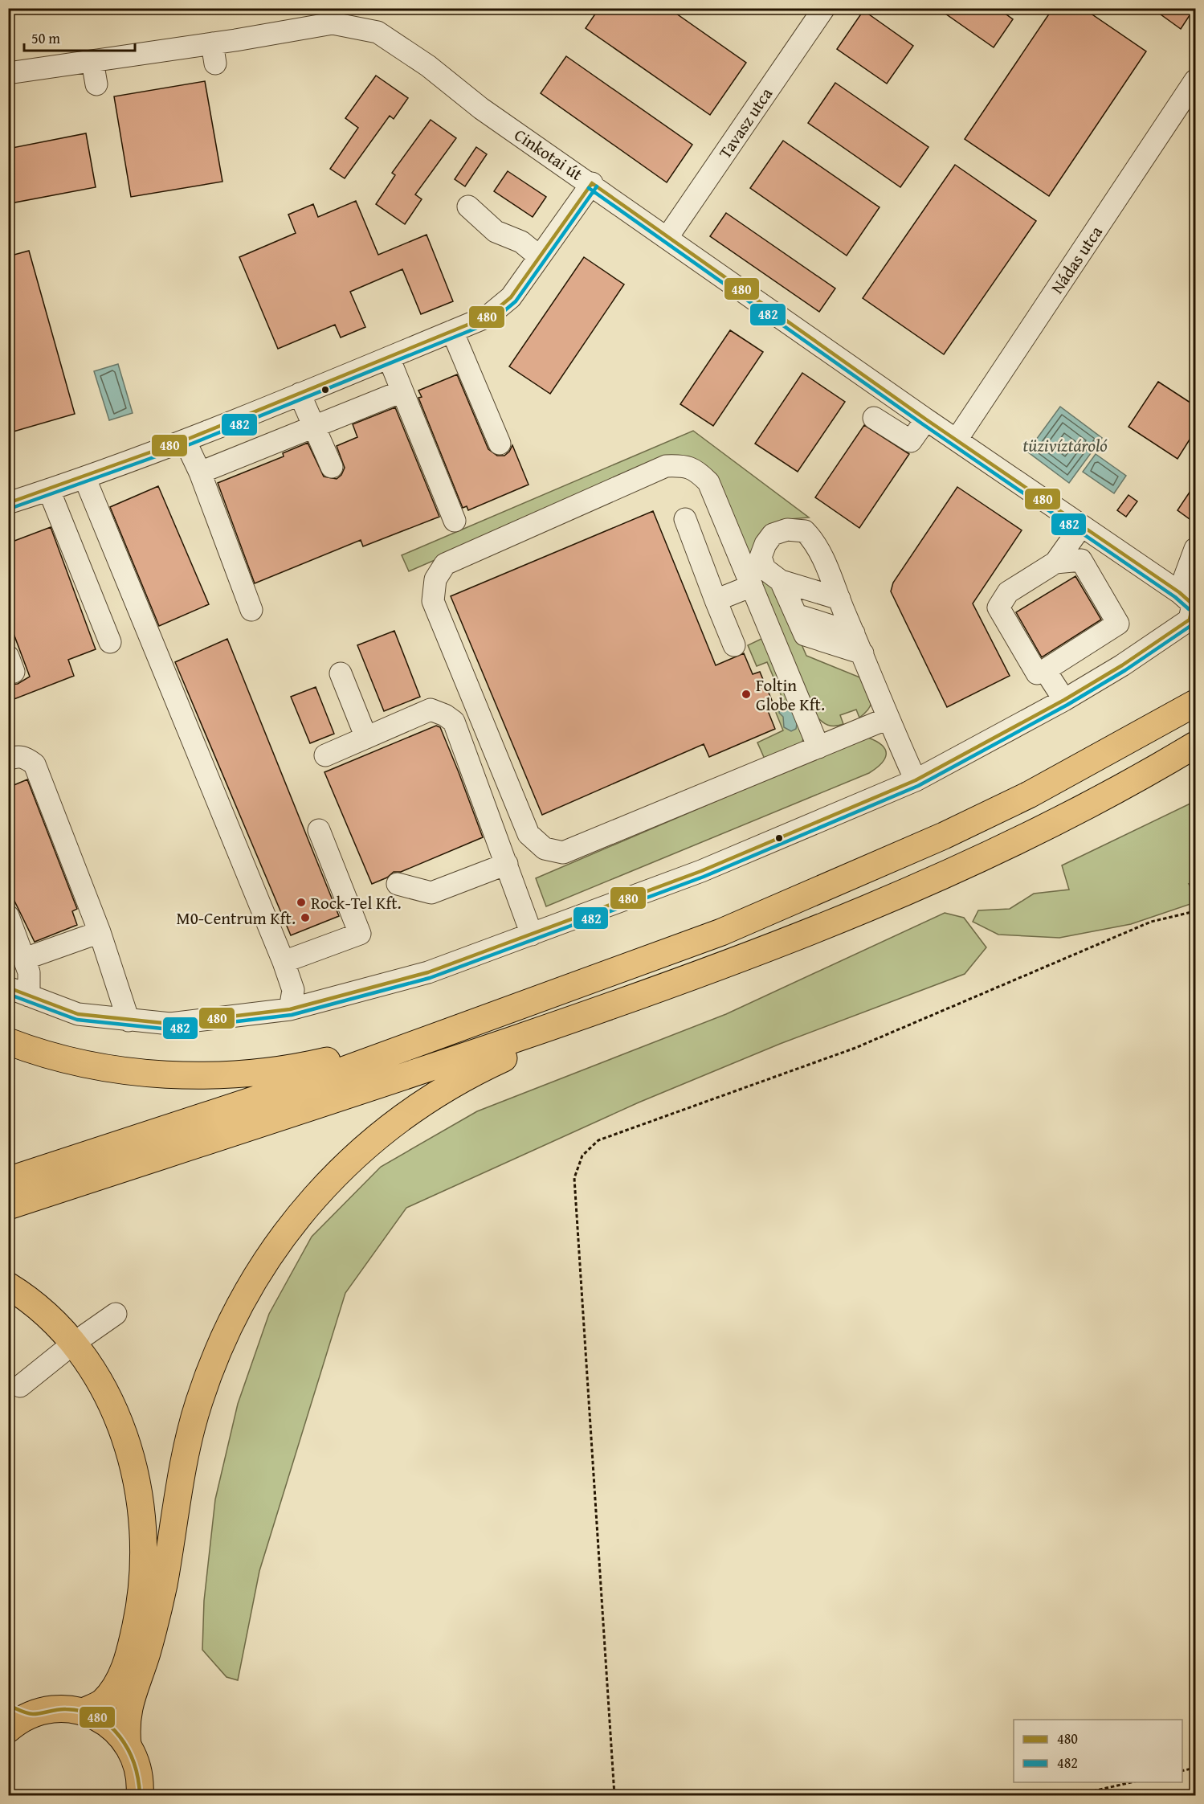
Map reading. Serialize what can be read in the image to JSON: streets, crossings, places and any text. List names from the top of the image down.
{
  "streets": {
    "street": ["Tavasz utca", "Cinkotai út", "Nádas utca"]
  },
  "crossings": [
    ["Tavasz utca", "Cinkotai út"],
    ["Cinkotai út", "Nádas utca"]
  ],
  "water": ["tüzivíztároló"],
  "places": ["Foltin Globe Kft.", "Rock-Tel Kft.", "M0-Centrum Kft."],
  "lines": ["transit line 480", "transit line 482"],
  "legend": ["480", "482"],
  "scale_bar": "50 m"
}
